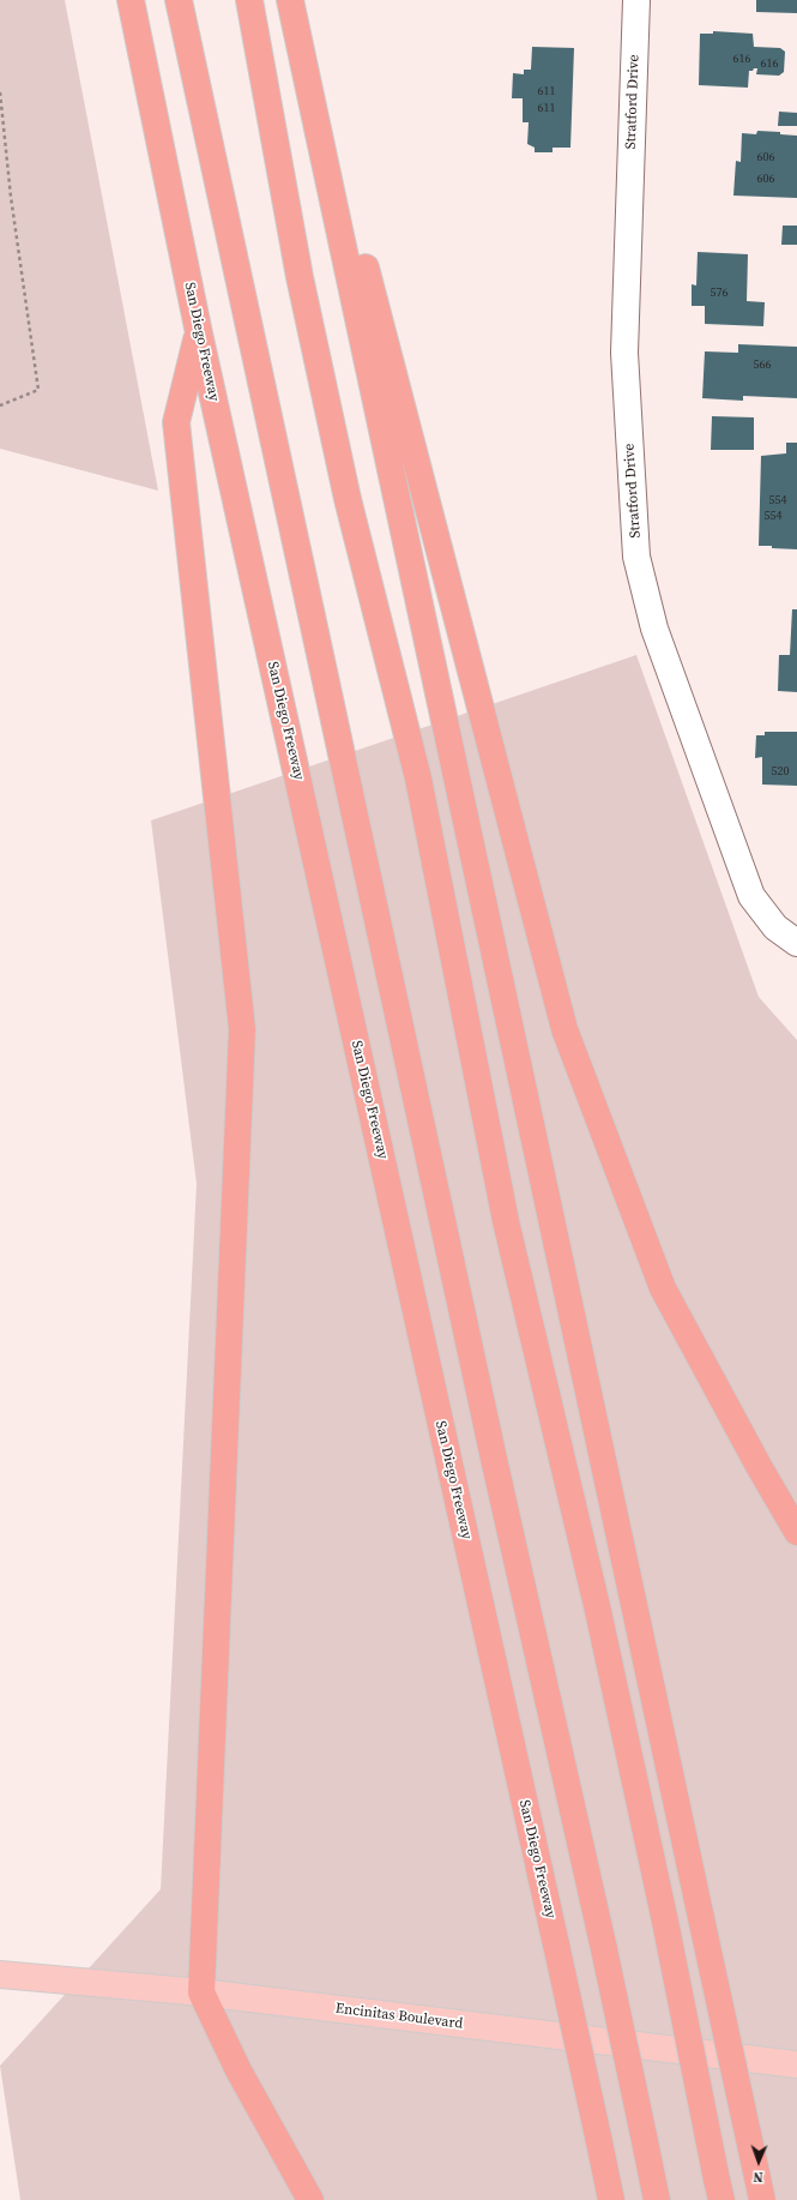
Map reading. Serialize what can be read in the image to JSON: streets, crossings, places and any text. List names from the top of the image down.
{
  "streets": {
    "highway": ["San Diego Freeway"],
    "main road": ["Encinitas Boulevard"],
    "street": ["Stratford Drive"]
  },
  "house_numbers": [
    "616",
    "616",
    "611",
    "611",
    "606",
    "606",
    "576",
    "566",
    "554",
    "554",
    "520"
  ],
  "north": "bottom"
}
